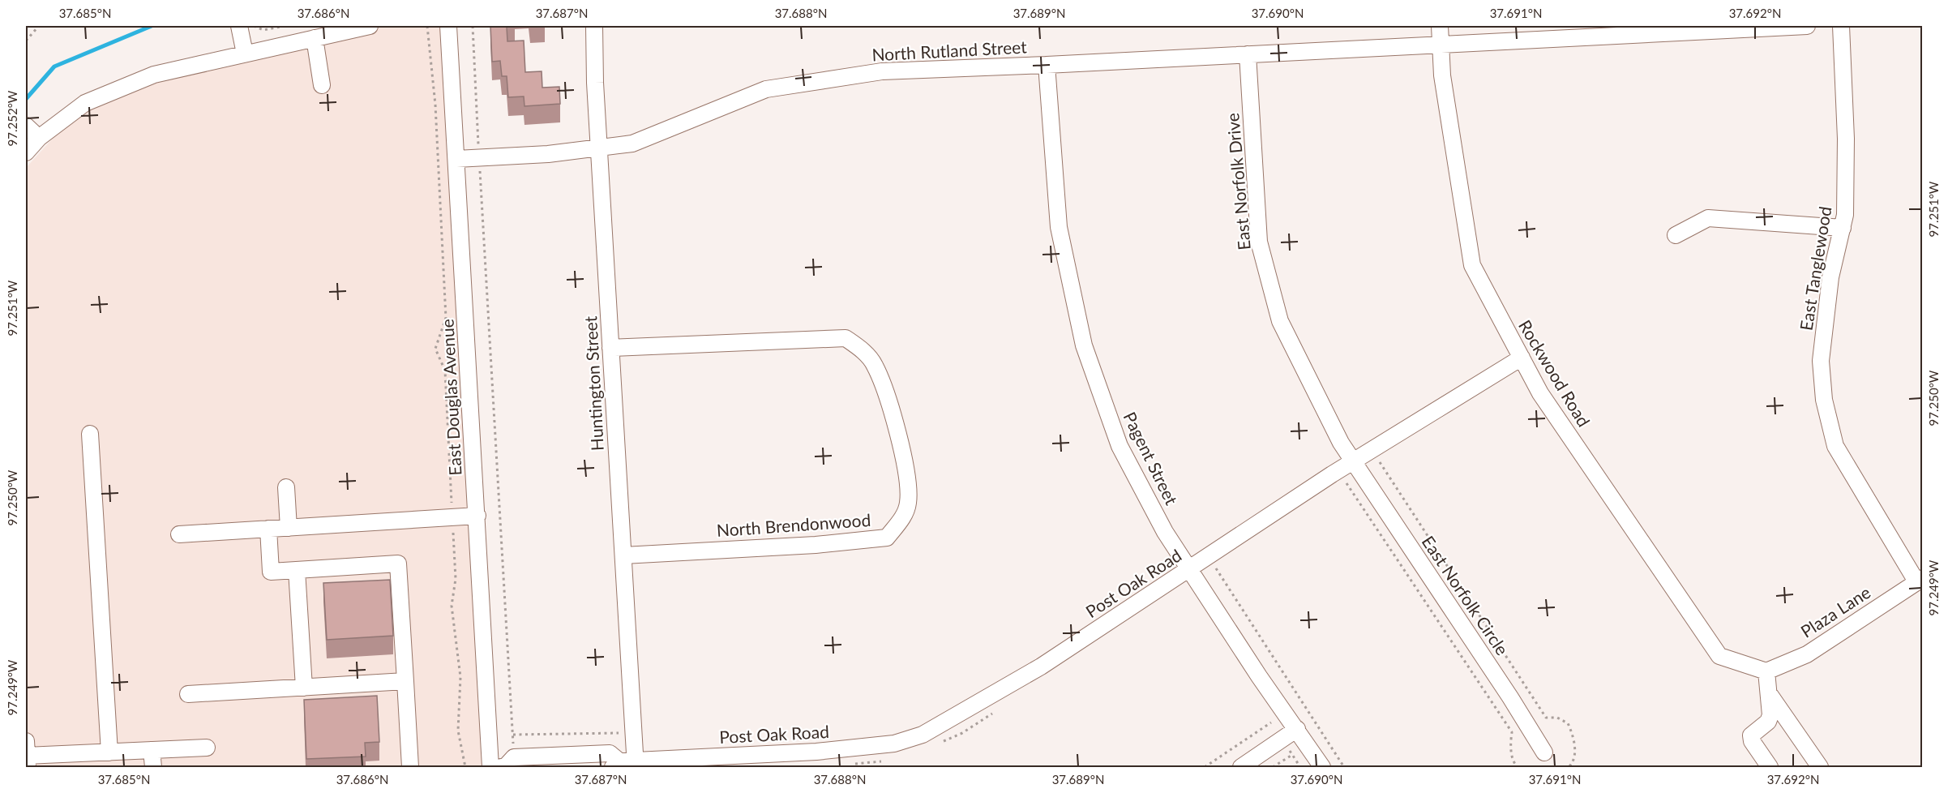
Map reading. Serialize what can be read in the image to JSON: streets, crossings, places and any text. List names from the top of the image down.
{
  "streets": {
    "street": [
      "North Rutland Street",
      "East Norfolk Drive",
      "East Tanglewood",
      "Rockwood Road",
      "Huntington Street",
      "East Douglas Avenue",
      "Pagent Street",
      "North Brendonwood",
      "Post Oak Road",
      "East Norfolk Circle",
      "Plaza Lane"
    ]
  },
  "crossings": [
    ["North Rutland Street", "East Norfolk Drive"],
    ["North Rutland Street", "Rockwood Road"],
    ["North Rutland Street", "Huntington Street"],
    ["North Rutland Street", "East Douglas Avenue"],
    ["North Rutland Street", "Pagent Street"],
    ["East Norfolk Drive", "Post Oak Road"],
    ["East Norfolk Drive", "East Norfolk Circle"],
    ["East Tanglewood", "Plaza Lane"],
    ["Rockwood Road", "Post Oak Road"],
    ["Rockwood Road", "Plaza Lane"],
    ["Huntington Street", "North Brendonwood"],
    ["Huntington Street", "Post Oak Road"],
    ["Pagent Street", "Post Oak Road"],
    ["Post Oak Road", "East Norfolk Circle"]
  ],
  "coordinates": [
    "37.685°N",
    "37.686°N",
    "37.687°N",
    "37.688°N",
    "37.689°N",
    "37.690°N",
    "37.691°N",
    "37.692°N",
    "97.252°W",
    "97.251°W",
    "97.250°W",
    "97.249°W"
  ]
}
